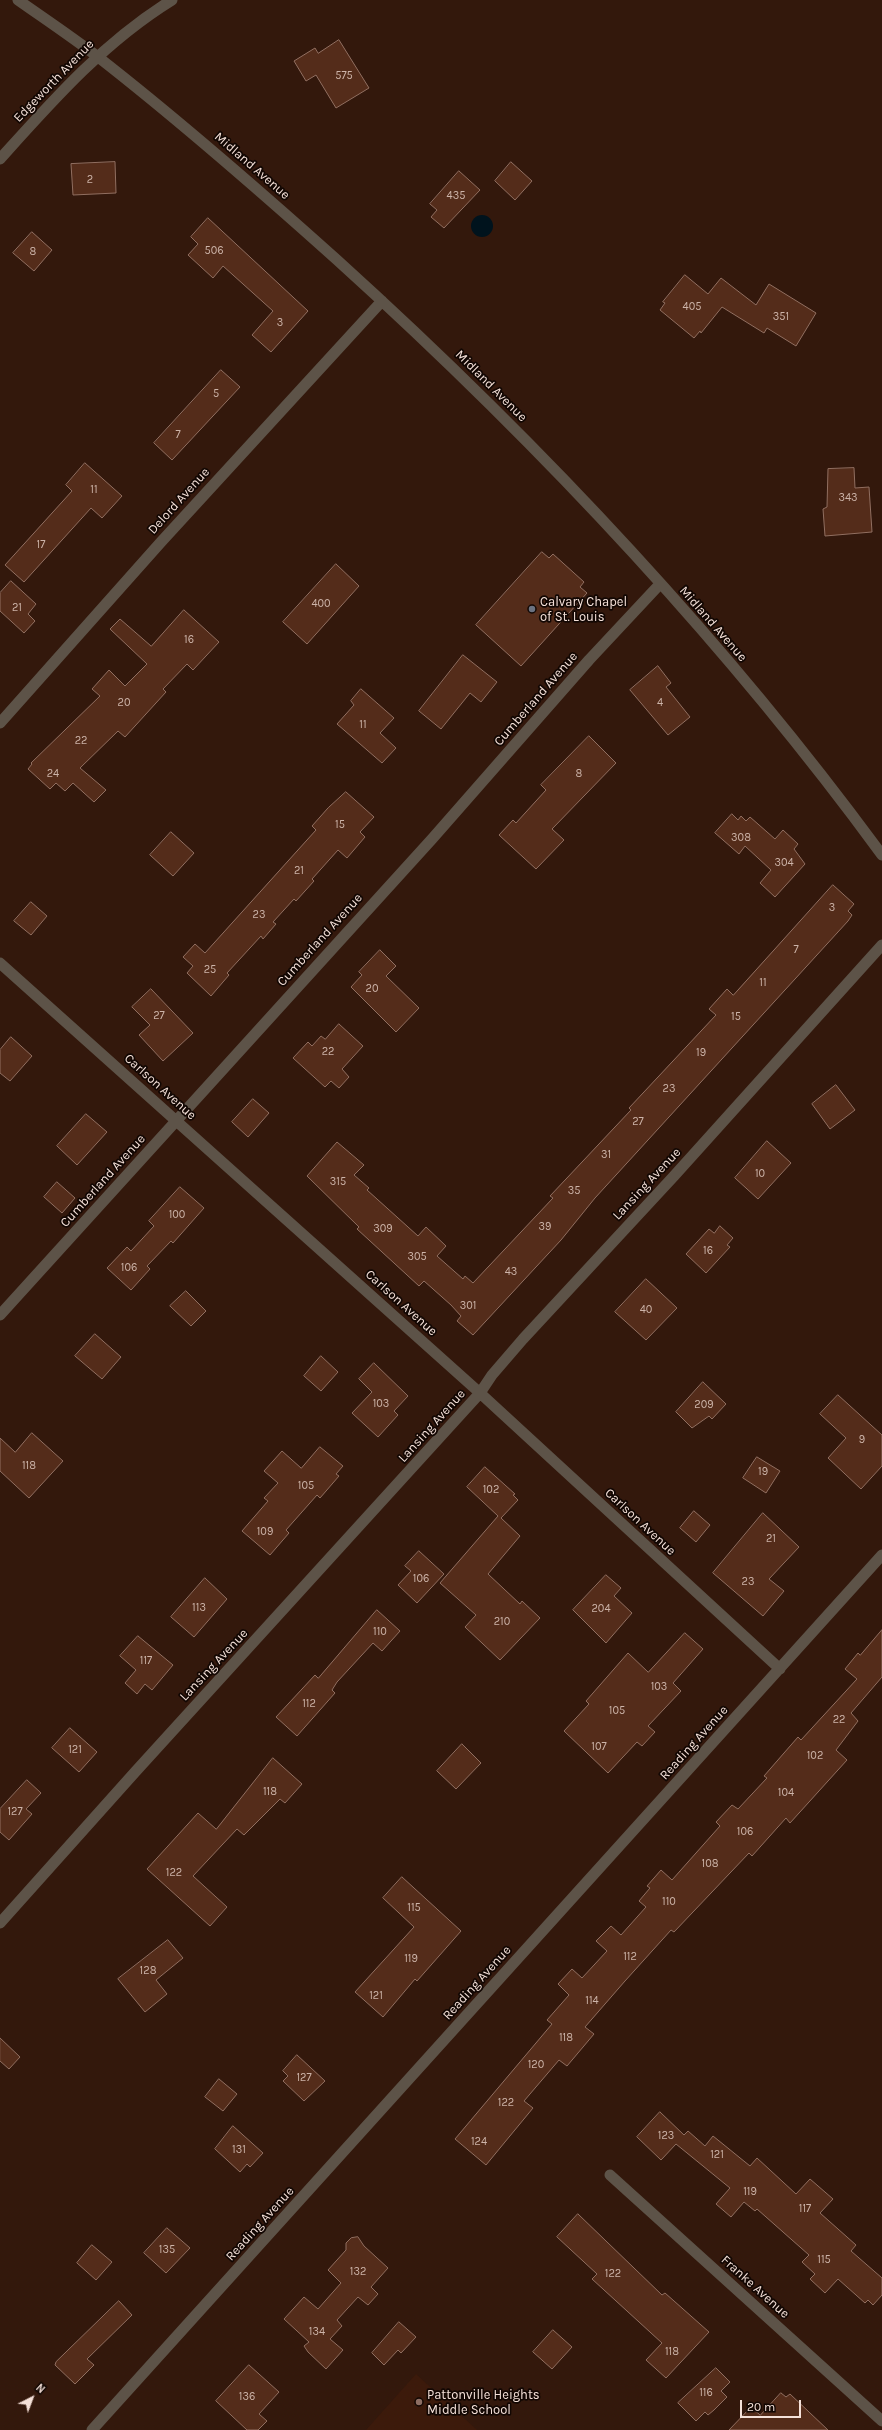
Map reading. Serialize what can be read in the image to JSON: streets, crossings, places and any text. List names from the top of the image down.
{
  "streets": {
    "street": [
      "Edgeworth Avenue",
      "Midland Avenue",
      "Delord Avenue",
      "Cumberland Avenue",
      "Carlson Avenue",
      "Lansing Avenue",
      "Reading Avenue",
      "Franke Avenue"
    ]
  },
  "crossings": [
    ["Edgeworth Avenue", "Midland Avenue"],
    ["Midland Avenue", "Delord Avenue"],
    ["Midland Avenue", "Cumberland Avenue"],
    ["Cumberland Avenue", "Carlson Avenue"],
    ["Carlson Avenue", "Lansing Avenue"],
    ["Carlson Avenue", "Reading Avenue"]
  ],
  "places": ["Calvary Chapel of St. Louis", "Pattonville Heights Middle School"],
  "house_numbers": [
    "575",
    "2",
    "435",
    "506",
    "8",
    "405",
    "351",
    "3",
    "5",
    "7",
    "11",
    "343",
    "17",
    "400",
    "21",
    "16",
    "20",
    "4",
    "11",
    "22",
    "24",
    "8",
    "15",
    "308",
    "304",
    "21",
    "3",
    "23",
    "7",
    "25",
    "11",
    "20",
    "27",
    "15",
    "22",
    "19",
    "23",
    "27",
    "31",
    "10",
    "315",
    "35",
    "100",
    "39",
    "309",
    "16",
    "305",
    "106",
    "43",
    "301",
    "40",
    "103",
    "209",
    "9",
    "118",
    "19",
    "105",
    "102",
    "109",
    "21",
    "106",
    "23",
    "113",
    "204",
    "210",
    "110",
    "117",
    "103",
    "112",
    "105",
    "22",
    "107",
    "121",
    "102",
    "118",
    "104",
    "127",
    "106",
    "108",
    "122",
    "110",
    "115",
    "112",
    "119",
    "128",
    "121",
    "114",
    "118",
    "120",
    "127",
    "122",
    "123",
    "124",
    "131",
    "121",
    "119",
    "117",
    "135",
    "115",
    "132",
    "122",
    "134",
    "118",
    "116",
    "136"
  ],
  "scale_bar": "20 m",
  "north": "top right"
}
